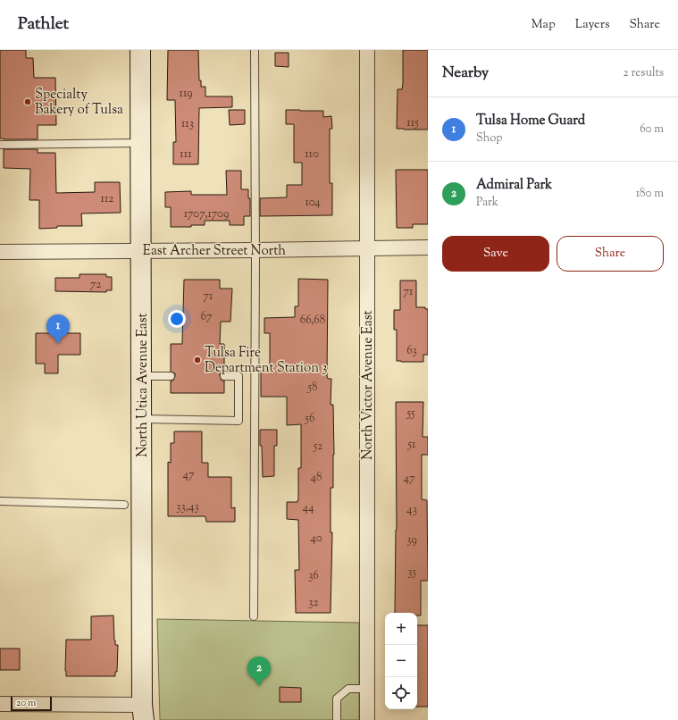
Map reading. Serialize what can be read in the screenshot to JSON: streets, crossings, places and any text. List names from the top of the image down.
{
  "streets": {
    "main road": ["North Utica Avenue East"],
    "street": ["East Archer Street North", "North Victor Avenue East"]
  },
  "crossings": [
    ["East Archer Street North", "North Utica Avenue East"],
    ["East Archer Street North", "North Victor Avenue East"]
  ],
  "places": ["Specialty Bakery of Tulsa", "Tulsa Fire Department Station 3"],
  "house_numbers": [
    "119",
    "115",
    "113",
    "111",
    "110",
    "112",
    "104",
    "1707,1709",
    "72",
    "71",
    "71",
    "67",
    "66,68",
    "63",
    "58",
    "55",
    "56",
    "51",
    "52",
    "47",
    "48",
    "47",
    "33,43",
    "44",
    "43",
    "40",
    "39",
    "35",
    "36",
    "32"
  ],
  "scale_bar": "20 m",
  "page": {
    "header": "Pathlet",
    "nav": ["Map", "Layers", "Share"],
    "heading": ["Nearby", "2 results"],
    "list": [
      {
        "mark": "1",
        "name": "Tulsa Home Guard",
        "note": "Shop",
        "value": "60 m"
      },
      {
        "mark": "2",
        "name": "Admiral Park",
        "note": "Park",
        "value": "180 m"
      }
    ],
    "buttons": ["Save", "Share"],
    "pins": ["1", "2"],
    "map_buttons": ["+", "−"],
    "scale": "20 m"
  }
}
